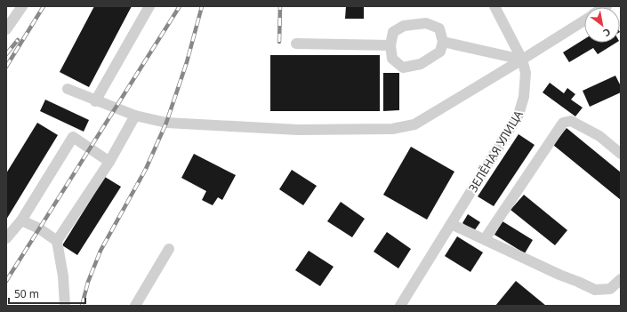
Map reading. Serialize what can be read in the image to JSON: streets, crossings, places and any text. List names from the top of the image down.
{
  "streets": {
    "street": ["ЗЕЛЁНАЯ УЛИЦА"]
  },
  "scale_bar": "50 m",
  "north": "bottom right"
}
